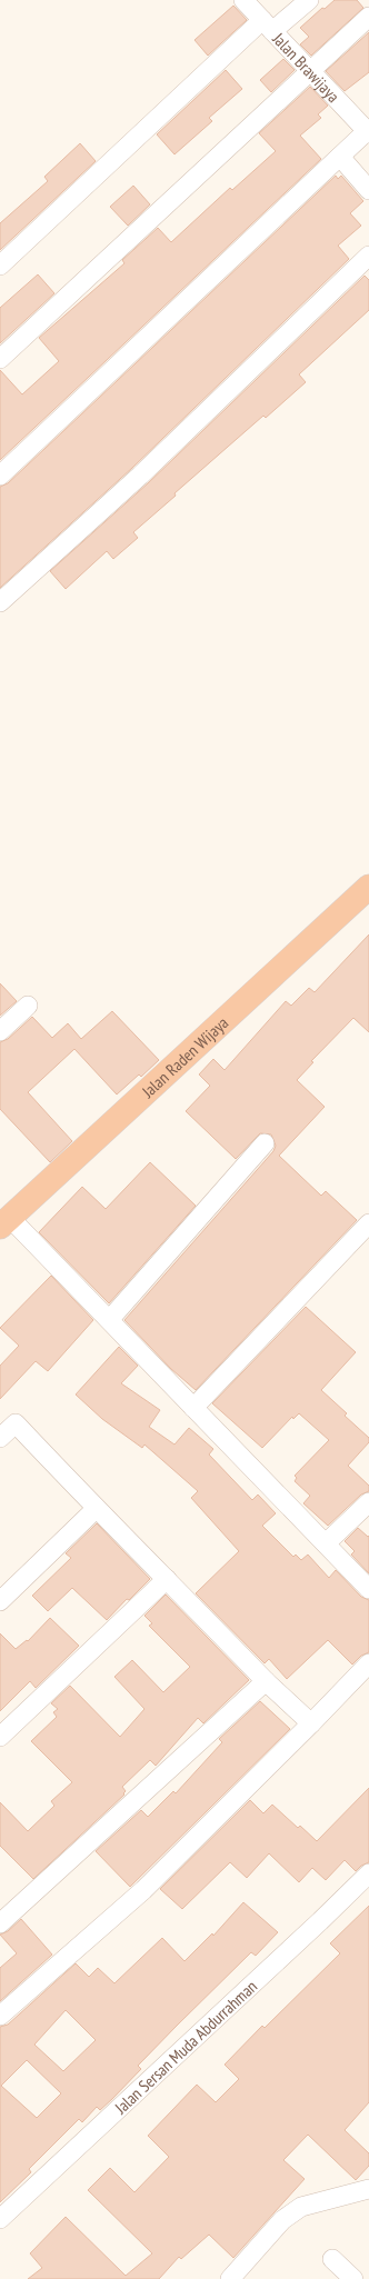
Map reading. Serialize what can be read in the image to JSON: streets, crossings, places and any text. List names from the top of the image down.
{
  "streets": {
    "highway": ["Jalan Raden Wijaya"],
    "street": ["Jalan Brawijaya", "Jalan Sersan Muda Abdurrahman"]
  }
}
